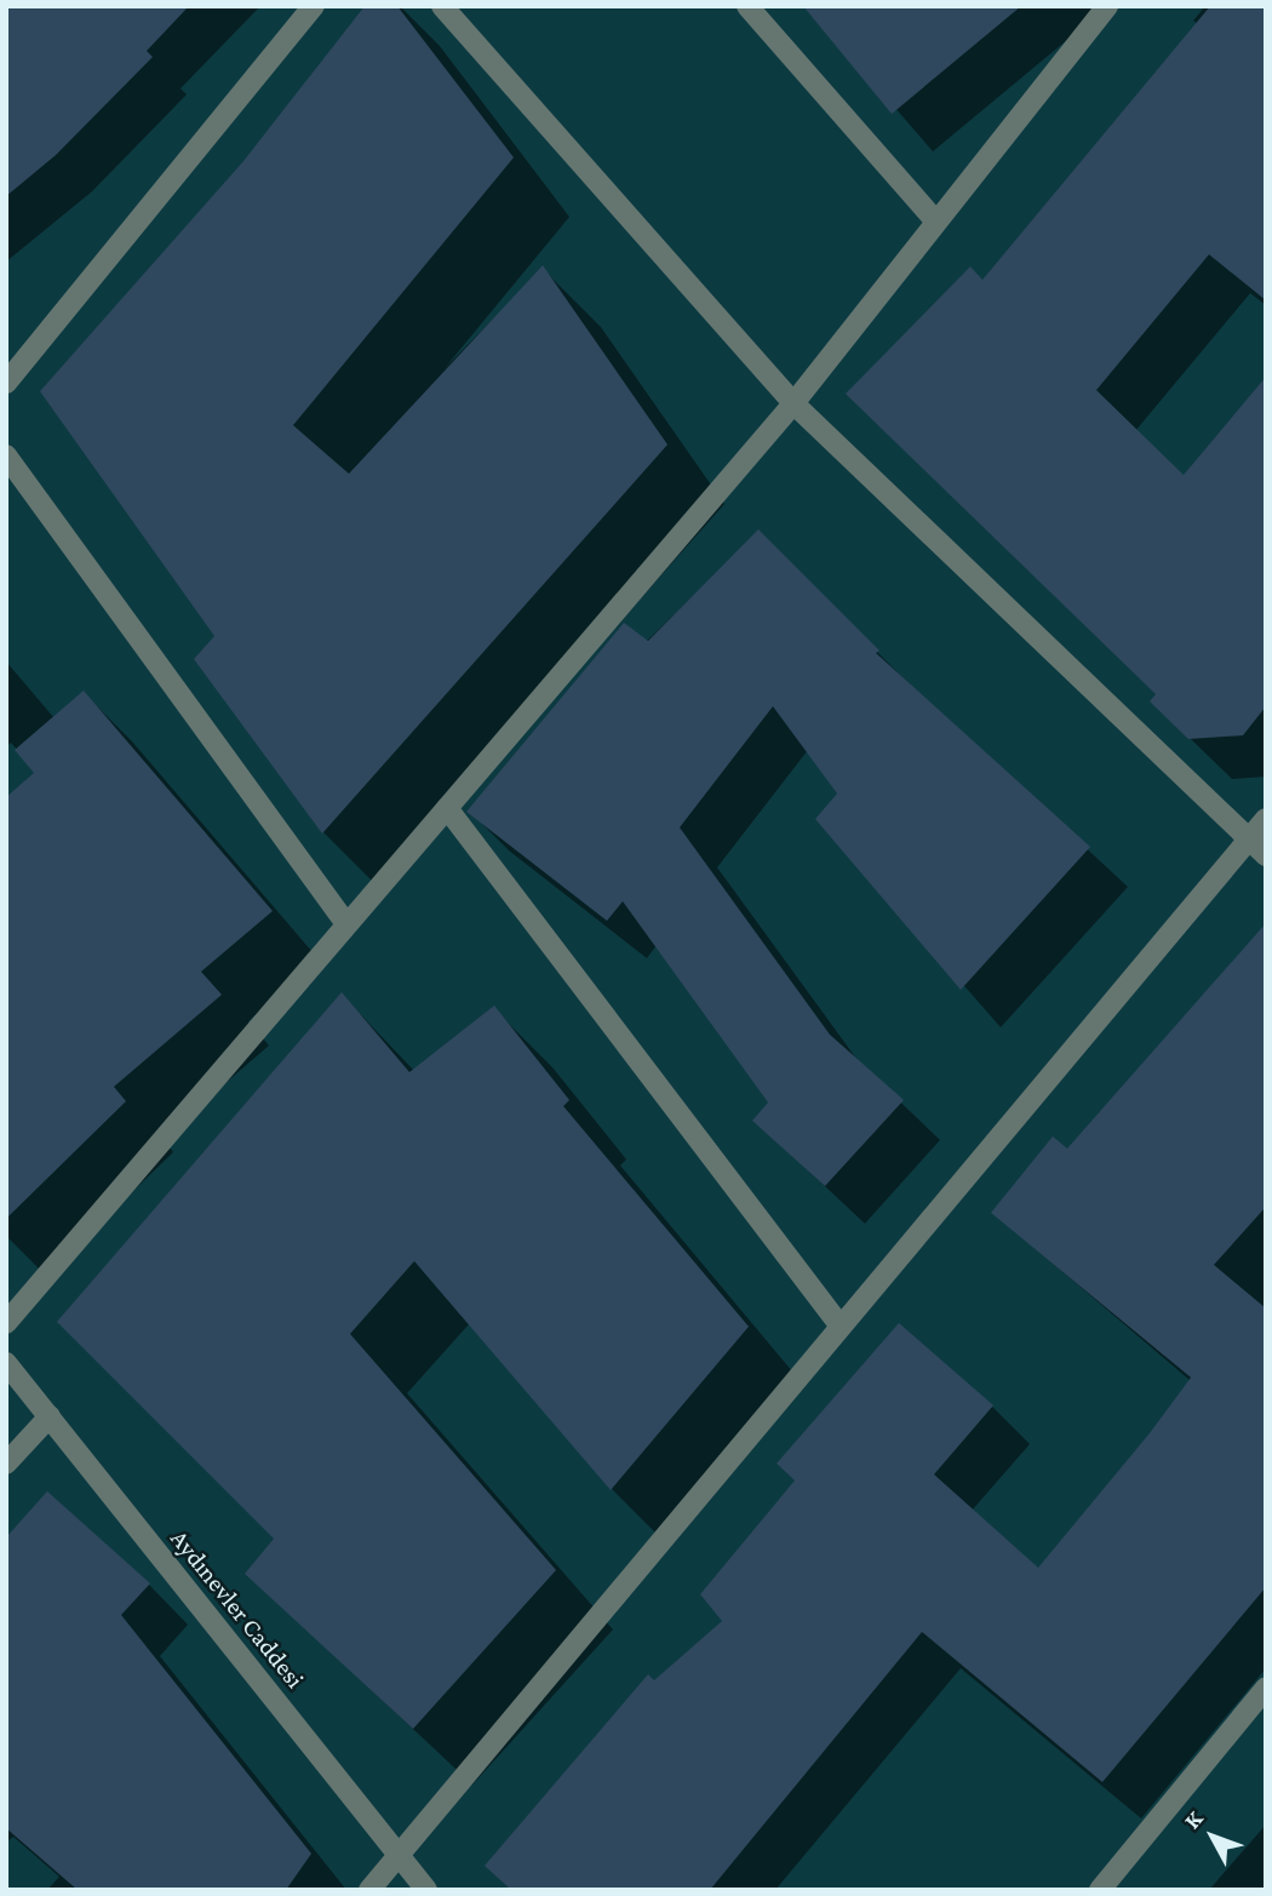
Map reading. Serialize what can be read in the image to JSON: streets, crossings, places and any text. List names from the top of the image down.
{
  "streets": {
    "street": ["Aydınevler Caddesi"]
  },
  "north": "top left"
}
